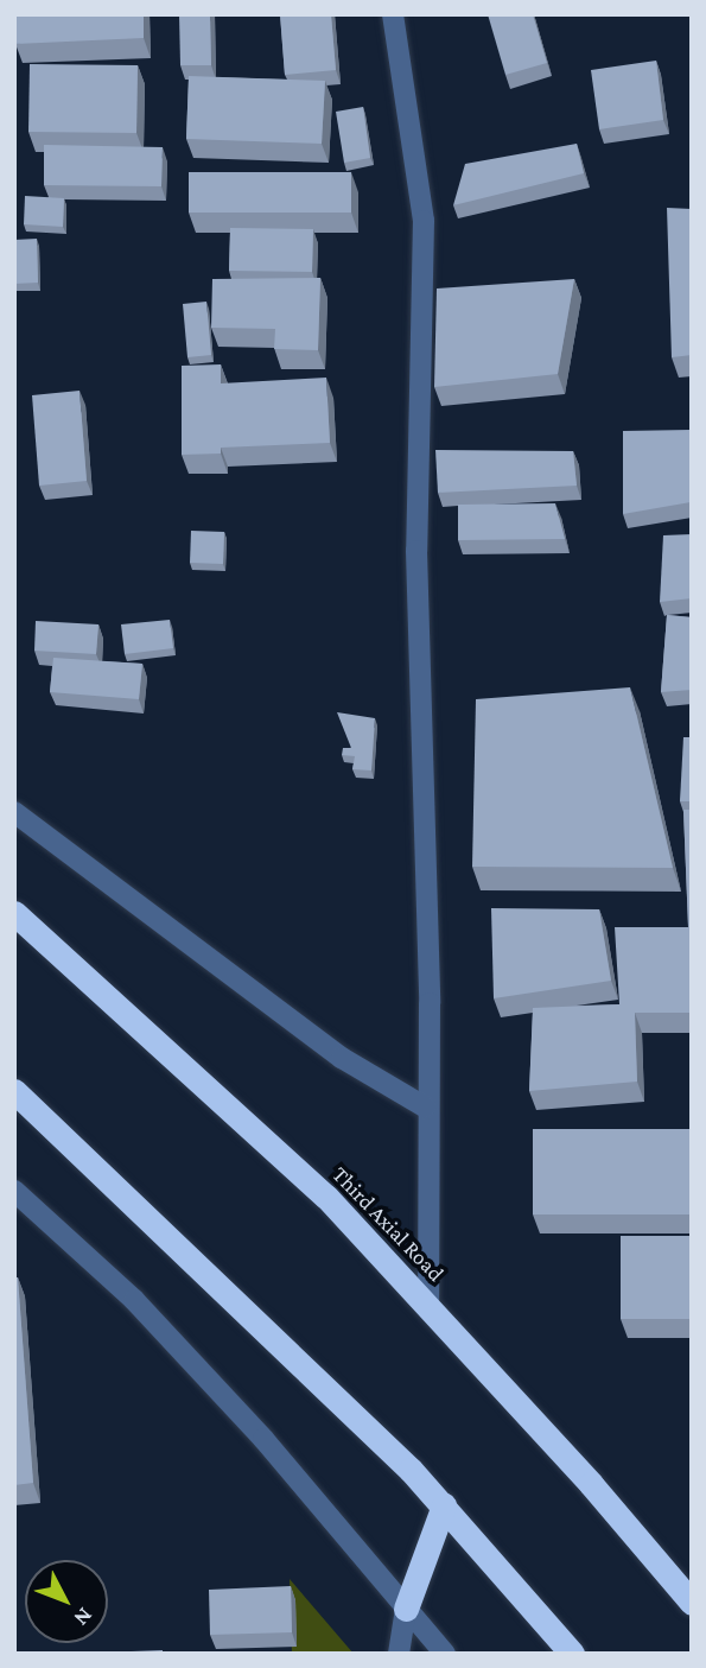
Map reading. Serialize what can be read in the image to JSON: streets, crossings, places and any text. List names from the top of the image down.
{
  "streets": {
    "highway": ["Third Axial Road"]
  },
  "north": "bottom right"
}
